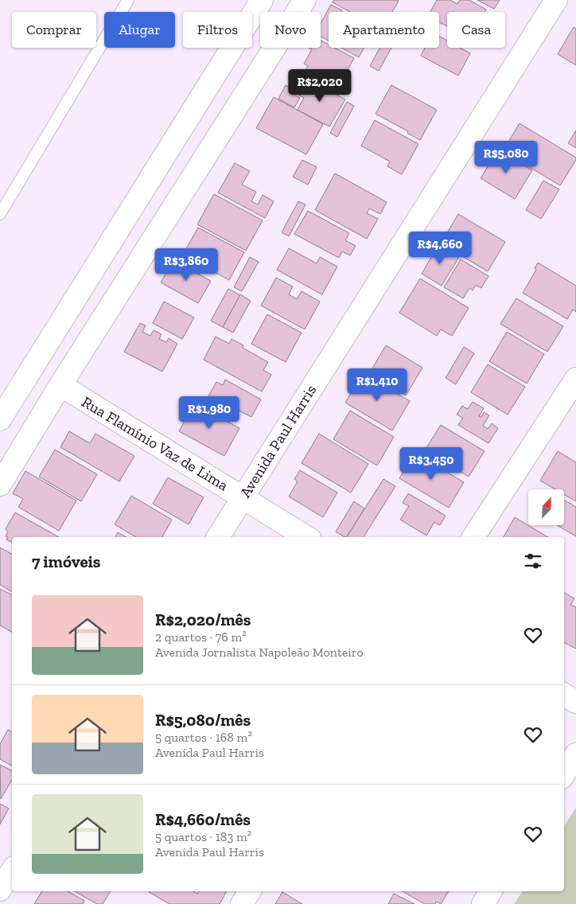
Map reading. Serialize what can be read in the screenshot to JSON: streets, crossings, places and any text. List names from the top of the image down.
{
  "streets": {
    "street": ["Avenida Paul Harris", "Rua Flamínio Vaz de Lima"]
  },
  "crossings": [
    ["Avenida Paul Harris", "Rua Flamínio Vaz de Lima"]
  ],
  "north": "top right",
  "page": {
    "chip": [
      "Comprar",
      "Alugar",
      "Filtros",
      "Novo",
      "Apartamento",
      "Casa"
    ],
    "price": [
      "R$2,020",
      "R$5,080",
      "R$4,660",
      "R$3,860",
      "R$1,410",
      "R$1,980",
      "R$3,450"
    ],
    "heading": "7 imóveis",
    "list": [
      {
        "name": "R$2,020/mês",
        "note": "2 quartos · 76 m² · Avenida Jornalista Napoleão Monteiro"
      },
      {
        "name": "R$5,080/mês",
        "note": "5 quartos · 168 m² · Avenida Paul Harris"
      },
      {
        "name": "R$4,660/mês",
        "note": "5 quartos · 183 m² · Avenida Paul Harris"
      }
    ]
  }
}
